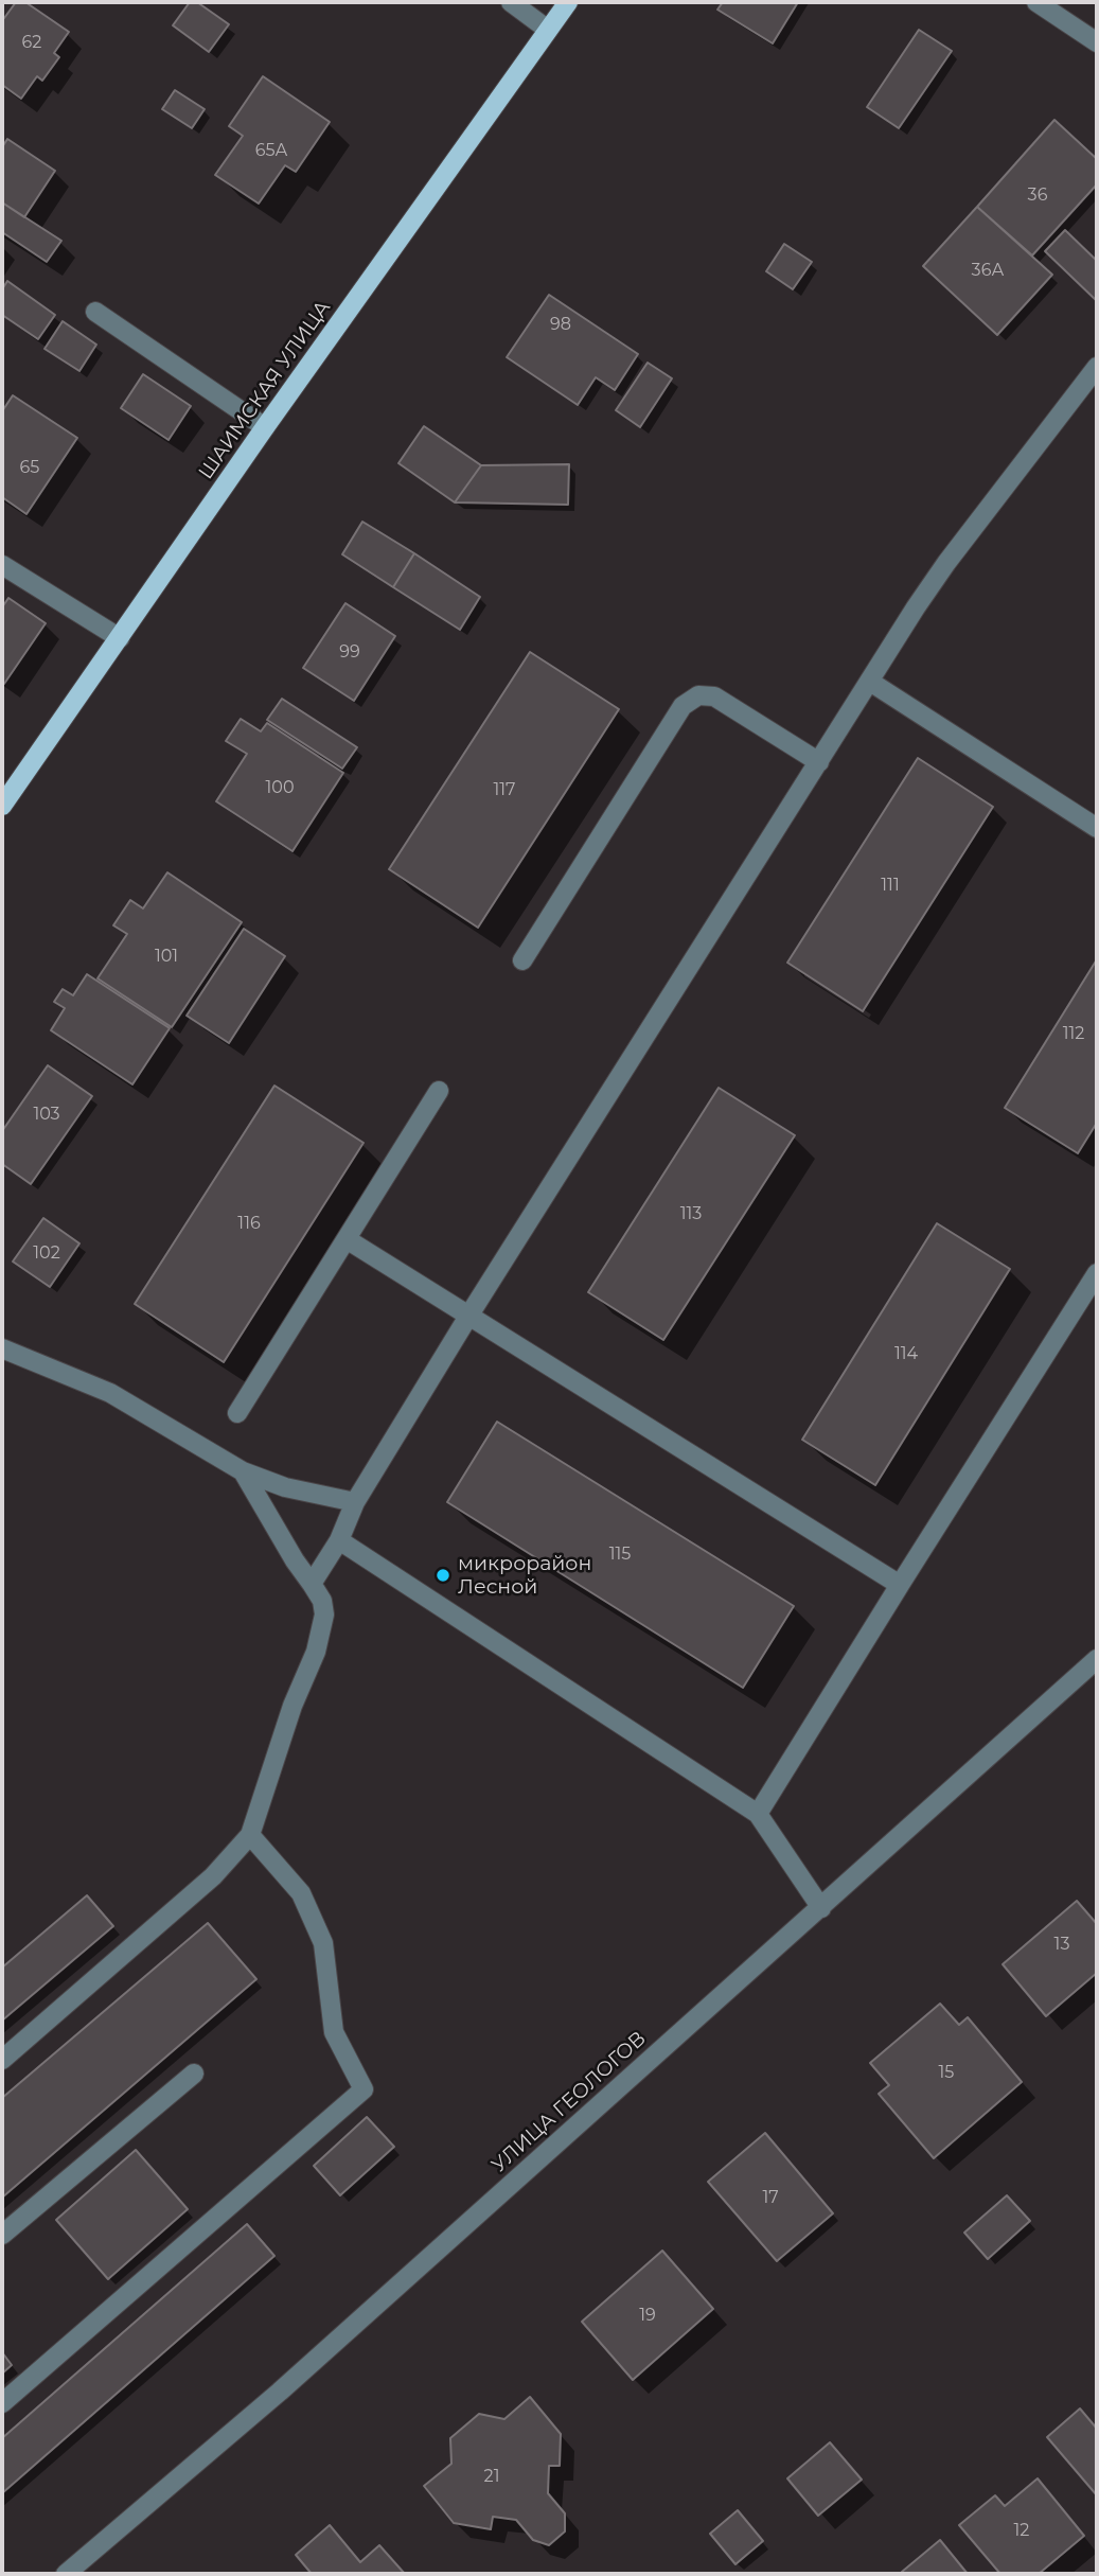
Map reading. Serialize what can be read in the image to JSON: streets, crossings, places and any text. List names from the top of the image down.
{
  "streets": {
    "main road": ["ШАИМСКАЯ УЛИЦА"],
    "street": ["УЛИЦА ГЕОЛОГОВ"]
  },
  "places": ["микрорайон Лесной"],
  "house_numbers": [
    "62",
    "65А",
    "36",
    "36А",
    "98",
    "65",
    "99",
    "100",
    "117",
    "111",
    "101",
    "112",
    "103",
    "113",
    "116",
    "102",
    "114",
    "115",
    "13",
    "15",
    "17",
    "19",
    "21",
    "12"
  ]
}
